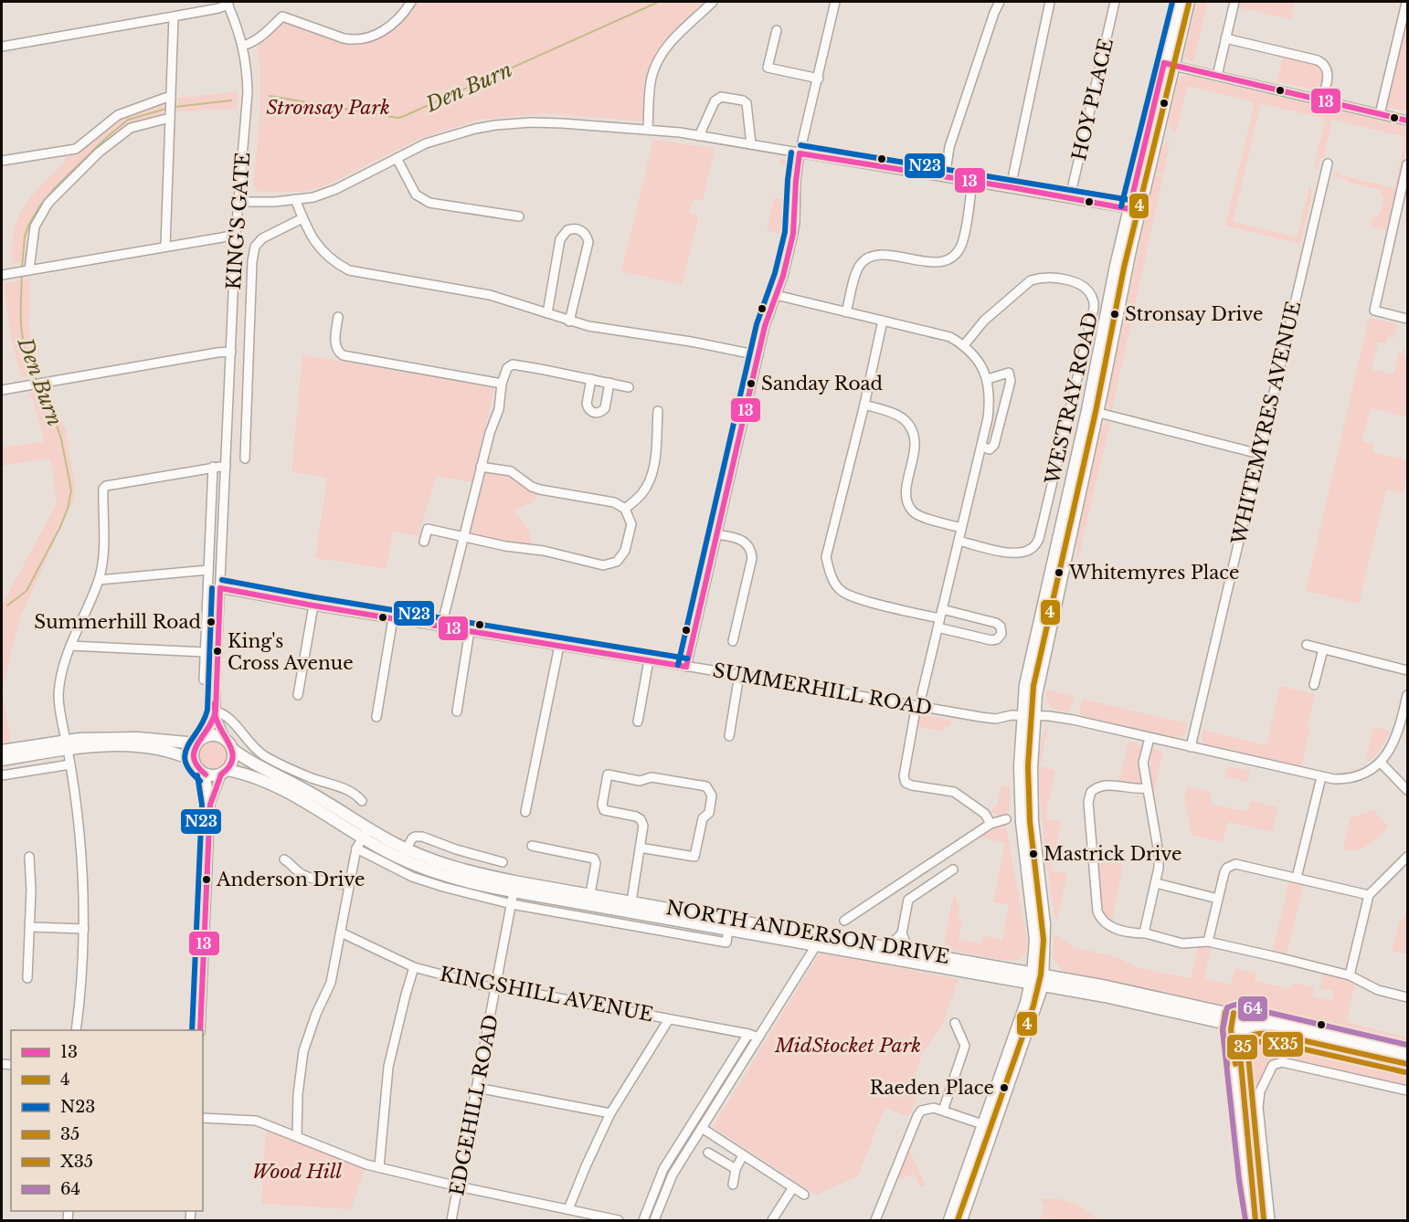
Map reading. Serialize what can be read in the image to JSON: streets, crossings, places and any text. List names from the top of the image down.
{
  "streets": {
    "main road": ["NORTH ANDERSON DRIVE"],
    "street": [
      "HOY PLACE",
      "KING'S GATE",
      "WESTRAY ROAD",
      "WHITEMYRES AVENUE",
      "SUMMERHILL ROAD",
      "KINGSHILL AVENUE",
      "EDGEHILL ROAD"
    ]
  },
  "crossings": [
    ["KING'S GATE", "SUMMERHILL ROAD"],
    ["KING'S GATE", "NORTH ANDERSON DRIVE"],
    ["NORTH ANDERSON DRIVE", "EDGEHILL ROAD"],
    ["KINGSHILL AVENUE", "EDGEHILL ROAD"]
  ],
  "water": ["Den Burn"],
  "parks": ["Stronsay Park", "MidStocket Park", "Wood Hill"],
  "places": [
    "Stronsay Drive",
    "Sanday Road",
    "Whitemyres Place",
    "Summerhill Road",
    "King's Cross Avenue",
    "Mastrick Drive",
    "Anderson Drive",
    "Raeden Place"
  ],
  "lines": [
    "transit line N23",
    "transit line 4",
    "transit line 13",
    "transit line 64",
    "transit line X35",
    "transit line 35"
  ],
  "legend": [
    "13",
    "4",
    "N23",
    "35",
    "X35",
    "64"
  ]
}
